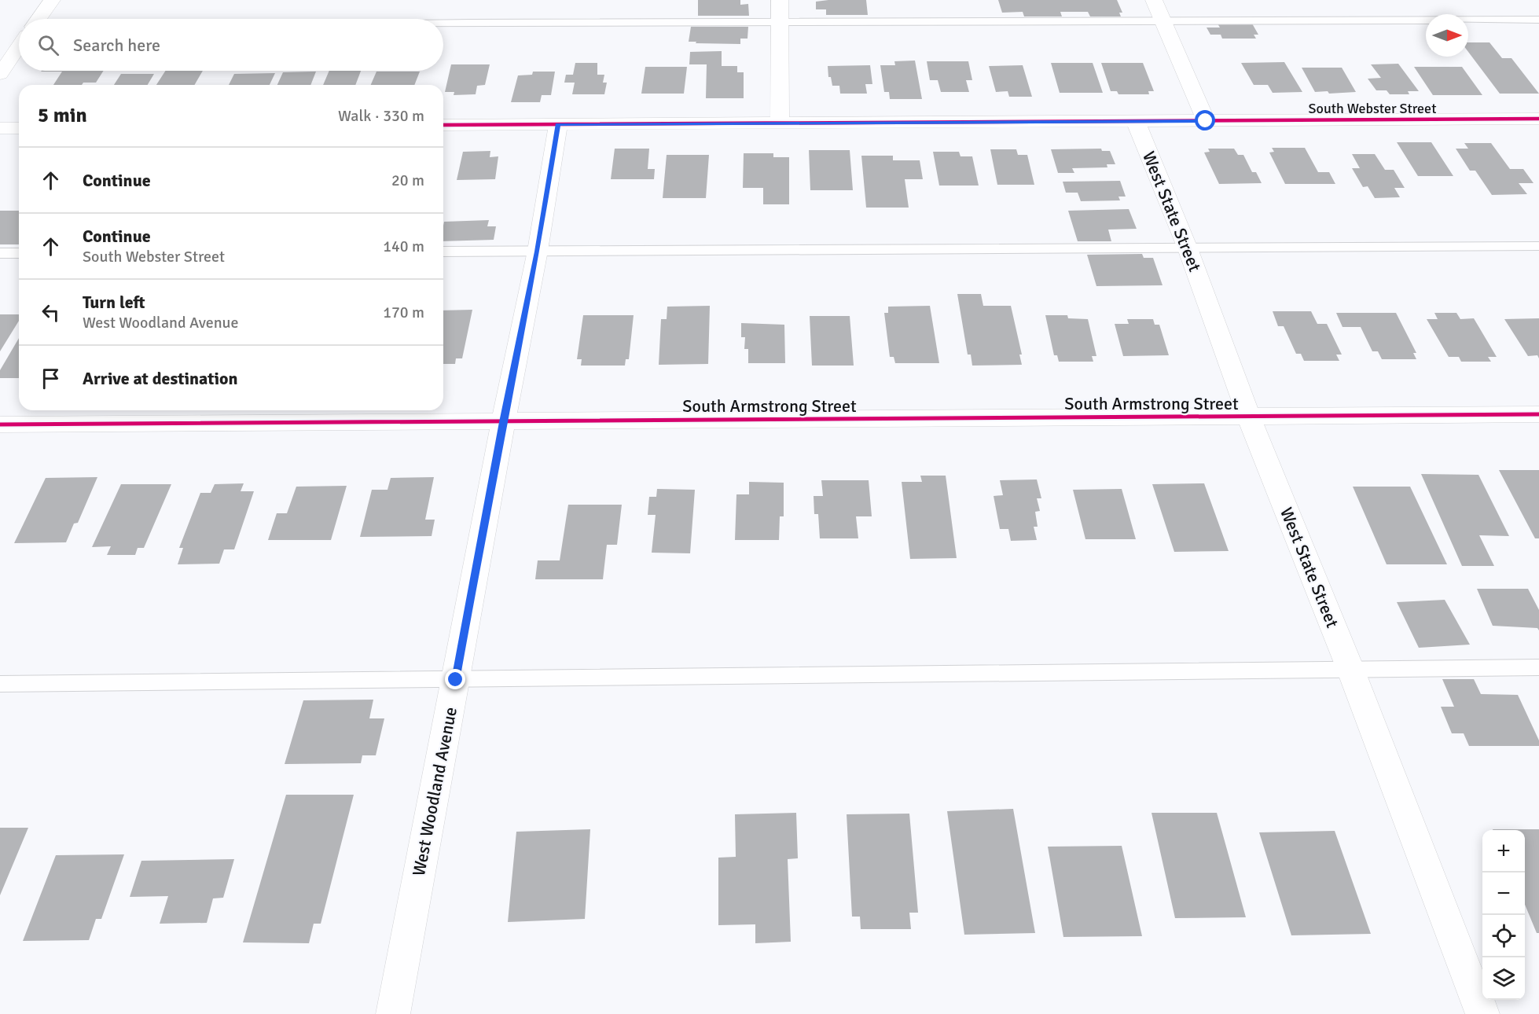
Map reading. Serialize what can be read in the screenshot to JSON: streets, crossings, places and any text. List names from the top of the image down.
{
  "streets": {
    "street": [
      "South Webster Street",
      "West State Street",
      "South Armstrong Street",
      "West Woodland Avenue"
    ]
  },
  "crossings": [
    ["South Webster Street", "West State Street"],
    ["West State Street", "South Armstrong Street"],
    ["South Armstrong Street", "West Woodland Avenue"]
  ],
  "north": "right",
  "page": {
    "search": "Search here",
    "heading": ["5 min", "Walk · 330 m"],
    "list": [
      ["Continue", "20 m"],
      ["Continue", "South Webster Street", "140 m"],
      ["Turn left", "West Woodland Avenue", "170 m"],
      "Arrive at destination"
    ],
    "map_buttons": ["+", "−"]
  }
}
